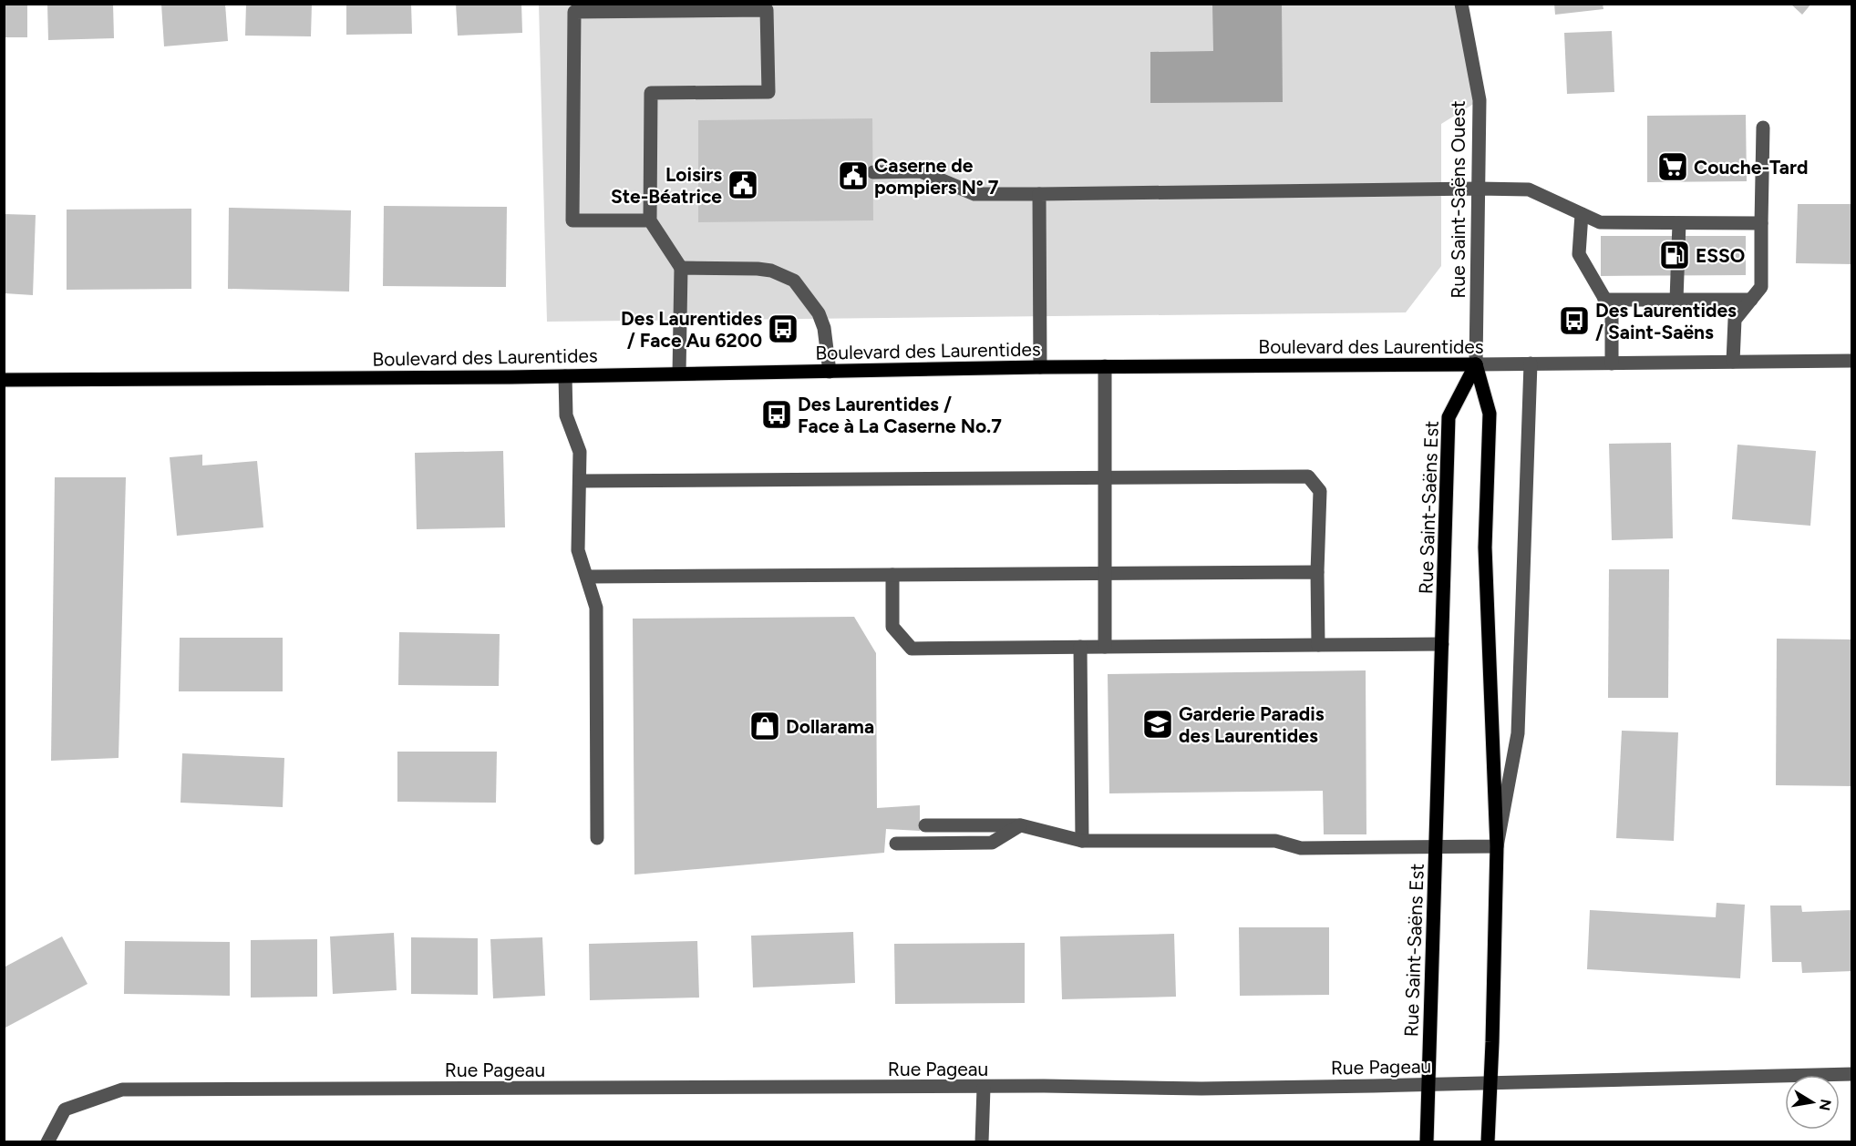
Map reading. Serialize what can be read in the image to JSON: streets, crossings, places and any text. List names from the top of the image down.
{
  "streets": {
    "main road": ["Boulevard des Laurentides", "Rue Saint-Saëns Est"],
    "street": ["Rue Saint-Saëns Ouest", "Rue Pageau"]
  },
  "crossings": [
    ["Rue Saint-Saëns Ouest", "Boulevard des Laurentides"],
    ["Rue Saint-Saëns Ouest", "Rue Saint-Saëns Est"],
    ["Boulevard des Laurentides", "Rue Saint-Saëns Est"],
    ["Rue Saint-Saëns Est", "Rue Pageau"]
  ],
  "places": {
    "supermarket": ["Couche-Tard"],
    "public building": ["Caserne de pompiers N° 7", "Loisirs Ste-Béatrice"],
    "fuel station": ["ESSO"],
    "bus stop": ["Des Laurentides / Saint-Saëns", "Des Laurentides / Face Au 6200", "Des Laurentides / Face à La Caserne No.7"],
    "school or university": ["Garderie Paradis des Laurentides"],
    "shop": ["Dollarama"]
  },
  "north": "right"
}
